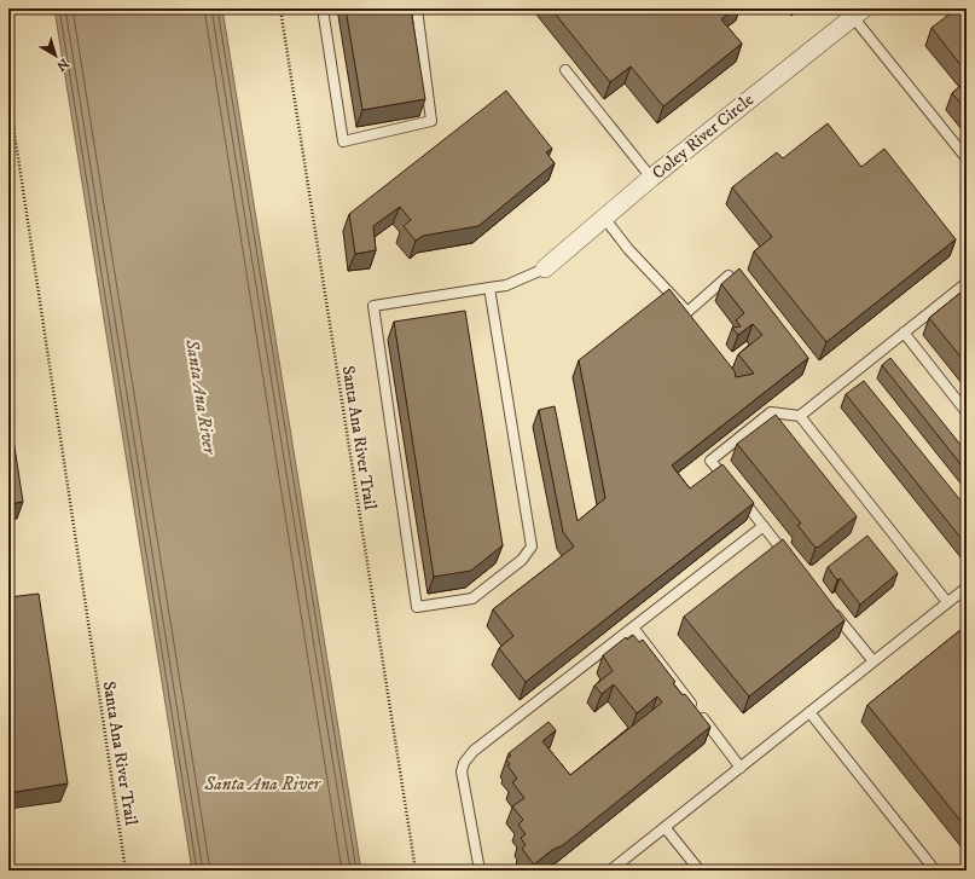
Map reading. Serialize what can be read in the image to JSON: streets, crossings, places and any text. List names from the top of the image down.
{
  "streets": {
    "street": ["Coley River Circle"],
    "path": ["Santa Ana River Trail"]
  },
  "water": ["Santa Ana River"],
  "north": "bottom right"
}
